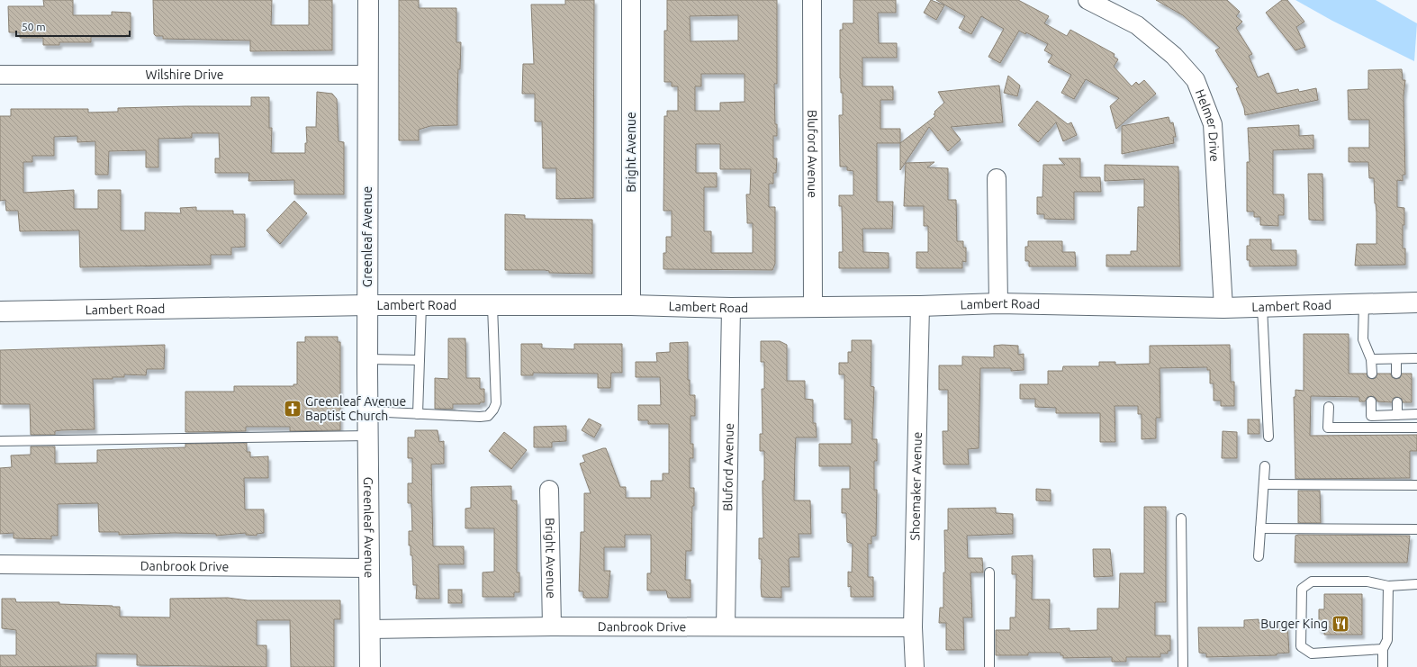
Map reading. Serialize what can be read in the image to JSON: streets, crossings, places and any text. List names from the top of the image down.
{
  "streets": {
    "main road": ["Greenleaf Avenue", "Lambert Road"],
    "street": [
      "Wilshire Drive",
      "Helmer Drive",
      "Bright Avenue",
      "Bluford Avenue",
      "Shoemaker Avenue",
      "Danbrook Drive"
    ]
  },
  "crossings": [
    ["Wilshire Drive", "Greenleaf Avenue"],
    ["Helmer Drive", "Lambert Road"],
    ["Bright Avenue", "Lambert Road"],
    ["Bright Avenue", "Danbrook Drive"],
    ["Bluford Avenue", "Lambert Road"],
    ["Bluford Avenue", "Danbrook Drive"],
    ["Greenleaf Avenue", "Lambert Road"],
    ["Greenleaf Avenue", "Danbrook Drive"],
    ["Lambert Road", "Shoemaker Avenue"],
    ["Shoemaker Avenue", "Danbrook Drive"]
  ],
  "places": {
    "church": ["Greenleaf Avenue Baptist Church"],
    "restaurant": ["Burger King"]
  },
  "scale_bar": "50 m"
}
